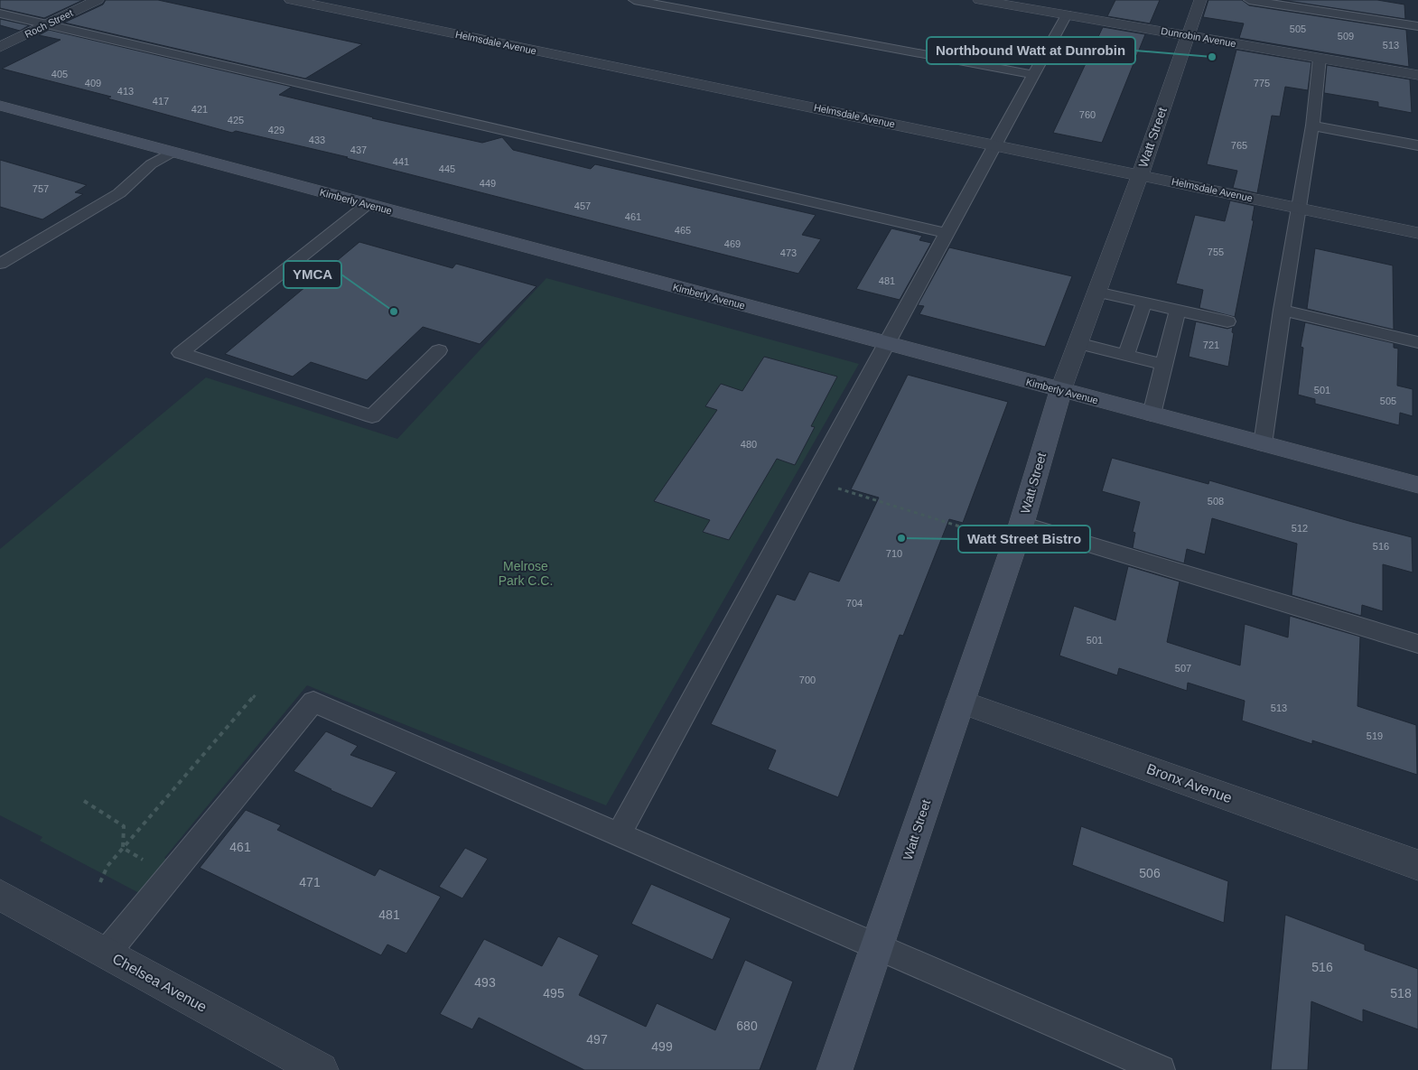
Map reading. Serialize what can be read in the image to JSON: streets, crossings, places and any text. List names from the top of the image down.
{
  "streets": {
    "street": [
      "Roch Street",
      "Dunrobin Avenue",
      "Helmsdale Avenue",
      "Watt Street",
      "Kimberly Avenue",
      "Bronx Avenue",
      "Chelsea Avenue"
    ]
  },
  "crossings": [
    ["Dunrobin Avenue", "Watt Street"],
    ["Helmsdale Avenue", "Watt Street"],
    ["Watt Street", "Kimberly Avenue"],
    ["Watt Street", "Bronx Avenue"]
  ],
  "parks": ["Melrose Park C.C."],
  "places": ["Northbound Watt at Dunrobin", "YMCA", "Watt Street Bistro"],
  "house_numbers": [
    "505",
    "509",
    "513",
    "405",
    "409",
    "775",
    "413",
    "417",
    "421",
    "760",
    "425",
    "429",
    "433",
    "765",
    "437",
    "441",
    "445",
    "449",
    "757",
    "457",
    "461",
    "465",
    "469",
    "755",
    "473",
    "481",
    "721",
    "501",
    "505",
    "480",
    "508",
    "512",
    "516",
    "710",
    "704",
    "501",
    "507",
    "700",
    "513",
    "519",
    "461",
    "506",
    "471",
    "481",
    "516",
    "493",
    "495",
    "518",
    "680",
    "497",
    "499"
  ]
}
